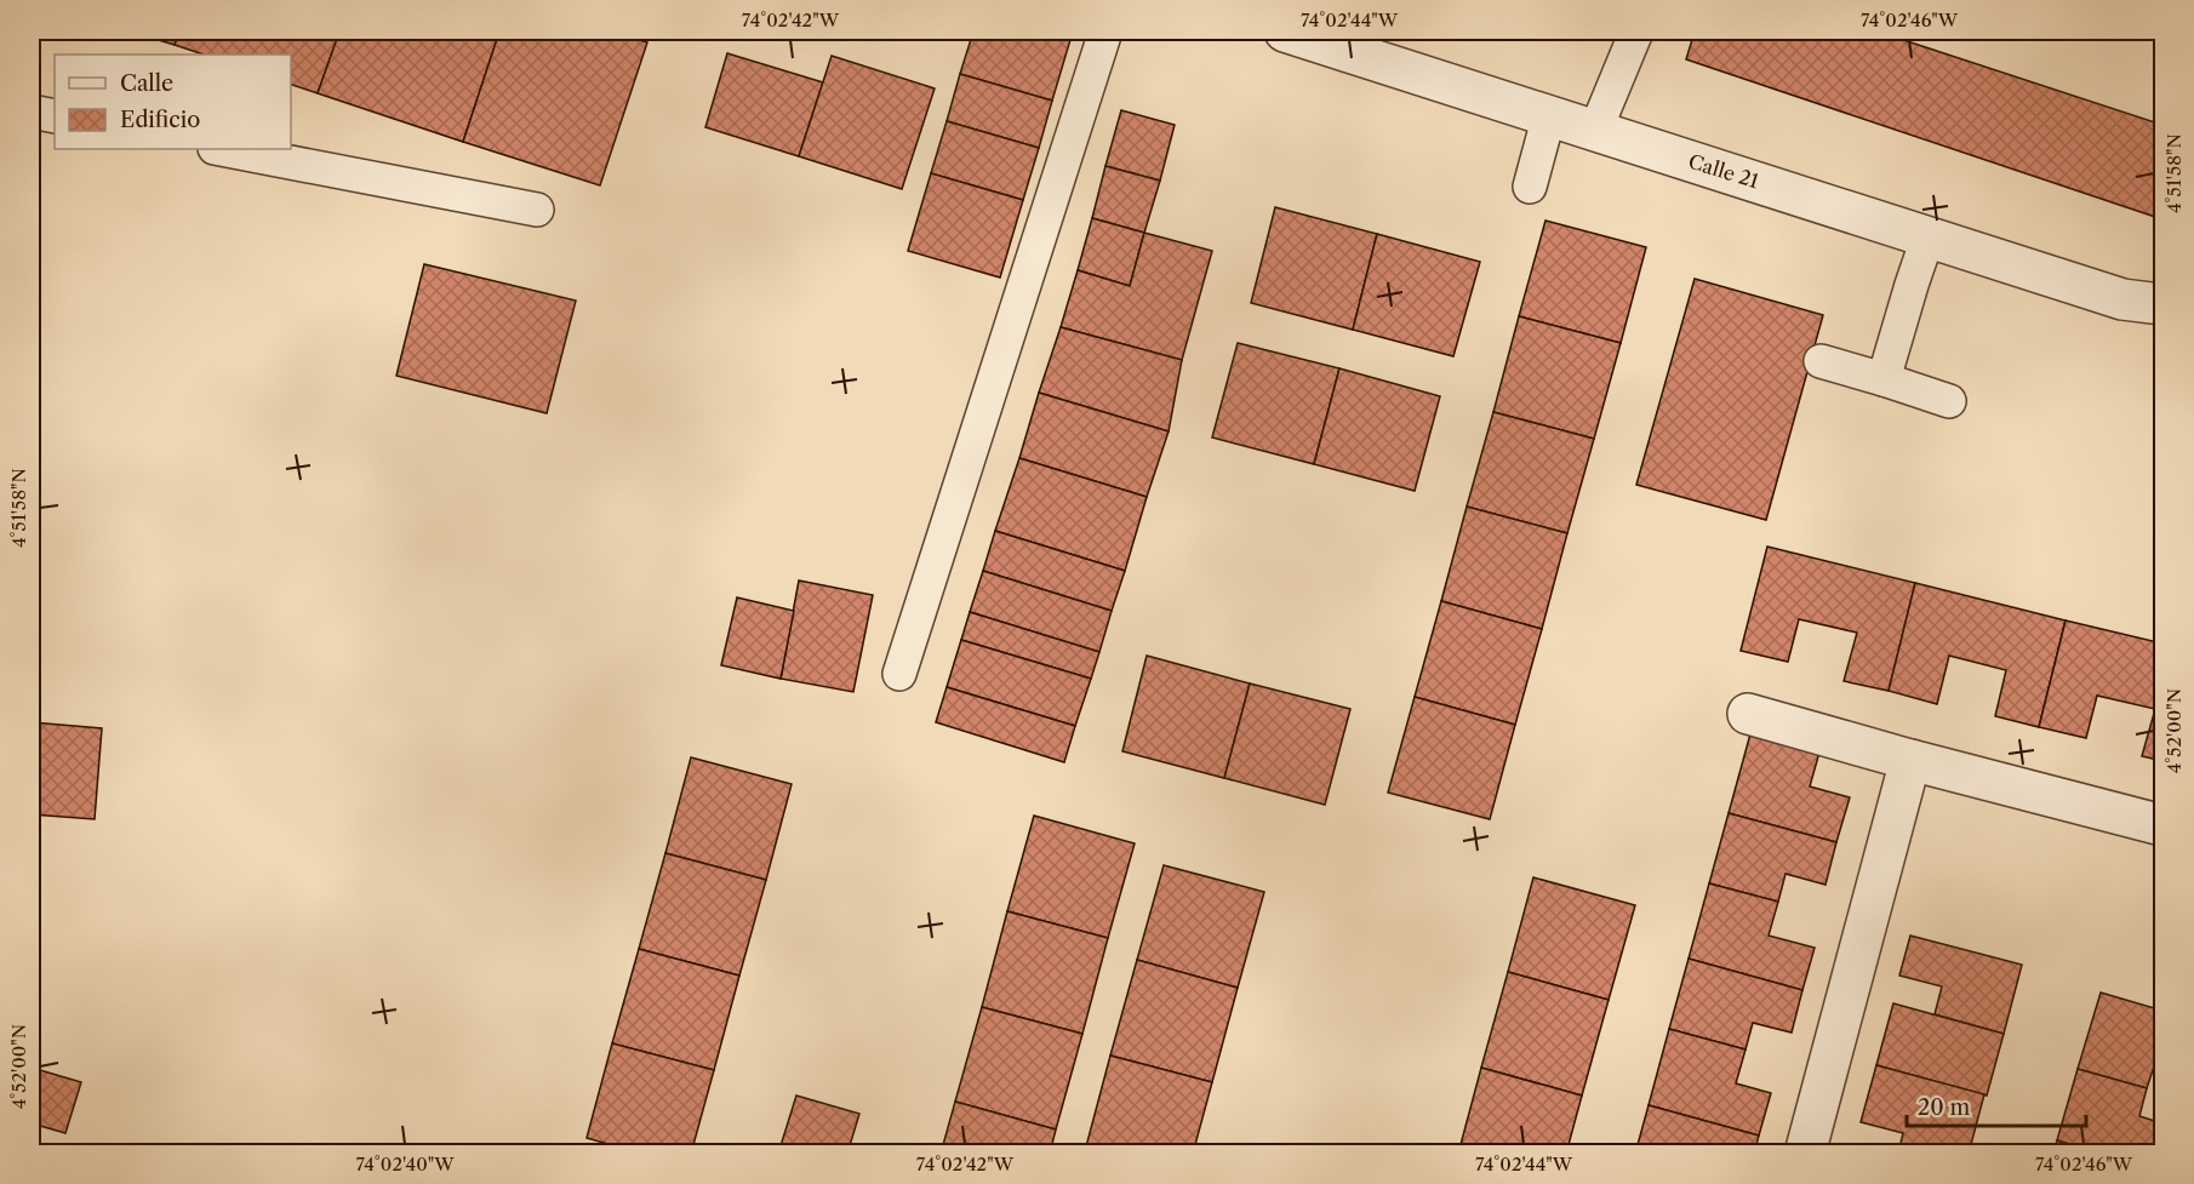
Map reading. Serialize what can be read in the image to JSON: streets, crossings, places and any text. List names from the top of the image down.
{
  "streets": {
    "street": ["Calle 21"]
  },
  "legend": ["Calle", "Edificio"],
  "scale_bar": "20 m",
  "coordinates": [
    "74°02'42\"W",
    "74°02'44\"W",
    "74°02'46\"W",
    "4°51'58\"N",
    "4°52'00\"N",
    "74°02'40\"W"
  ]
}
